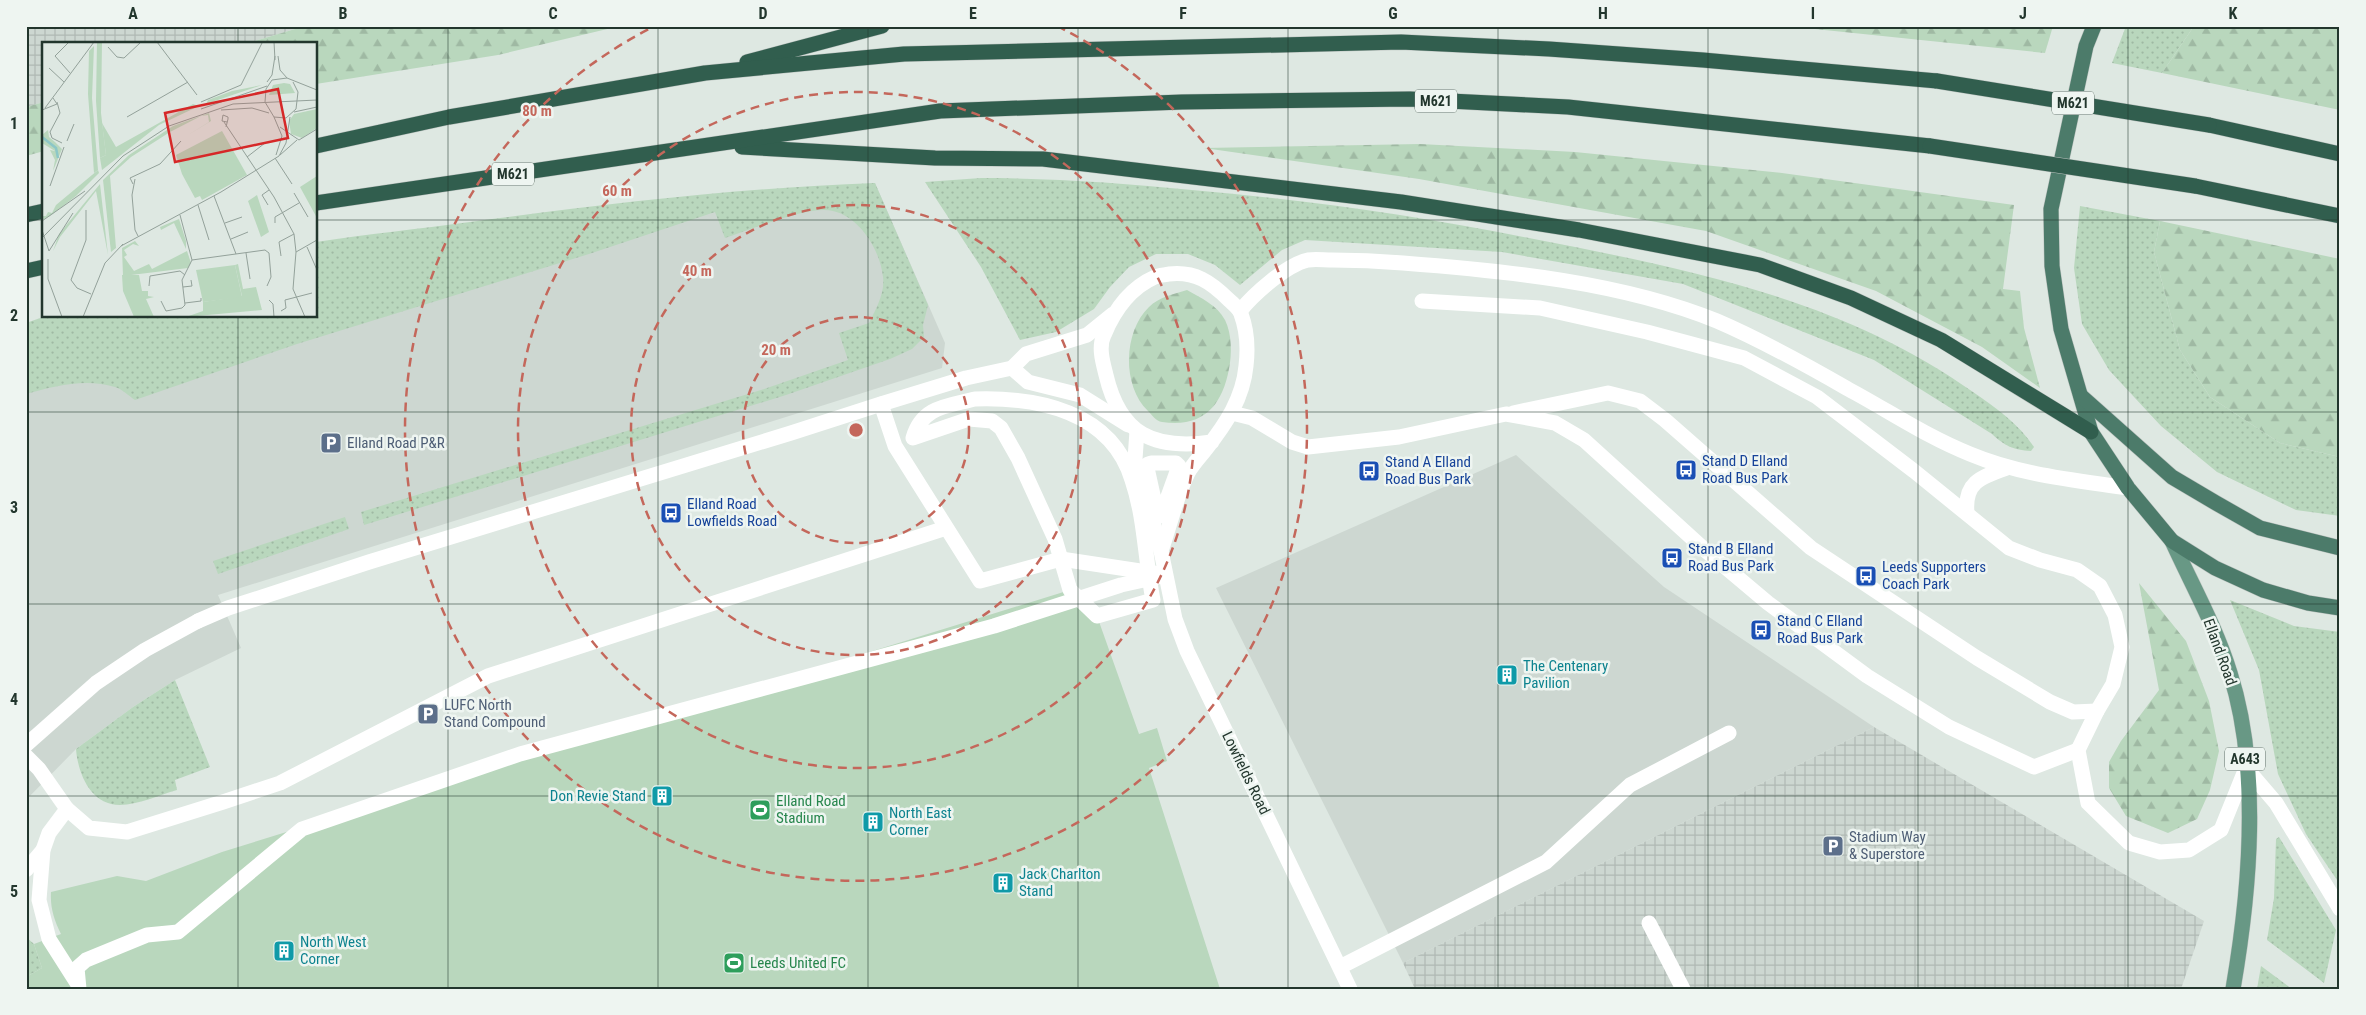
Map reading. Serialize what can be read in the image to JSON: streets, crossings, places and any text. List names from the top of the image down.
{
  "streets": {
    "highway": ["M621"],
    "main road": ["Elland Road", "A643"],
    "street": ["Lowfields Road"]
  },
  "places": {
    "parking": ["Elland Road P&R", "LUFC North Stand Compound", "Stadium Way & Superstore"],
    "bus stop": [
      "Stand D Elland Road Bus Park",
      "Stand A Elland Road Bus Park",
      "Elland Road Lowfields Road",
      "Stand B Elland Road Bus Park",
      "Leeds Supporters Coach Park",
      "Stand C Elland Road Bus Park"
    ],
    "building": [
      "The Centenary Pavilion",
      "Don Revie Stand",
      "North East Corner",
      "Jack Charlton Stand",
      "North West Corner"
    ],
    "sports": ["Elland Road Stadium", "Leeds United FC"]
  },
  "grid": {
    "columns": [
      "A",
      "B",
      "C",
      "D",
      "E",
      "F",
      "G",
      "H",
      "I",
      "J",
      "K"
    ],
    "rows": [
      "1",
      "2",
      "3",
      "4",
      "5"
    ]
  },
  "rings": [
    "80 m",
    "60 m",
    "40 m",
    "20 m"
  ]
}
